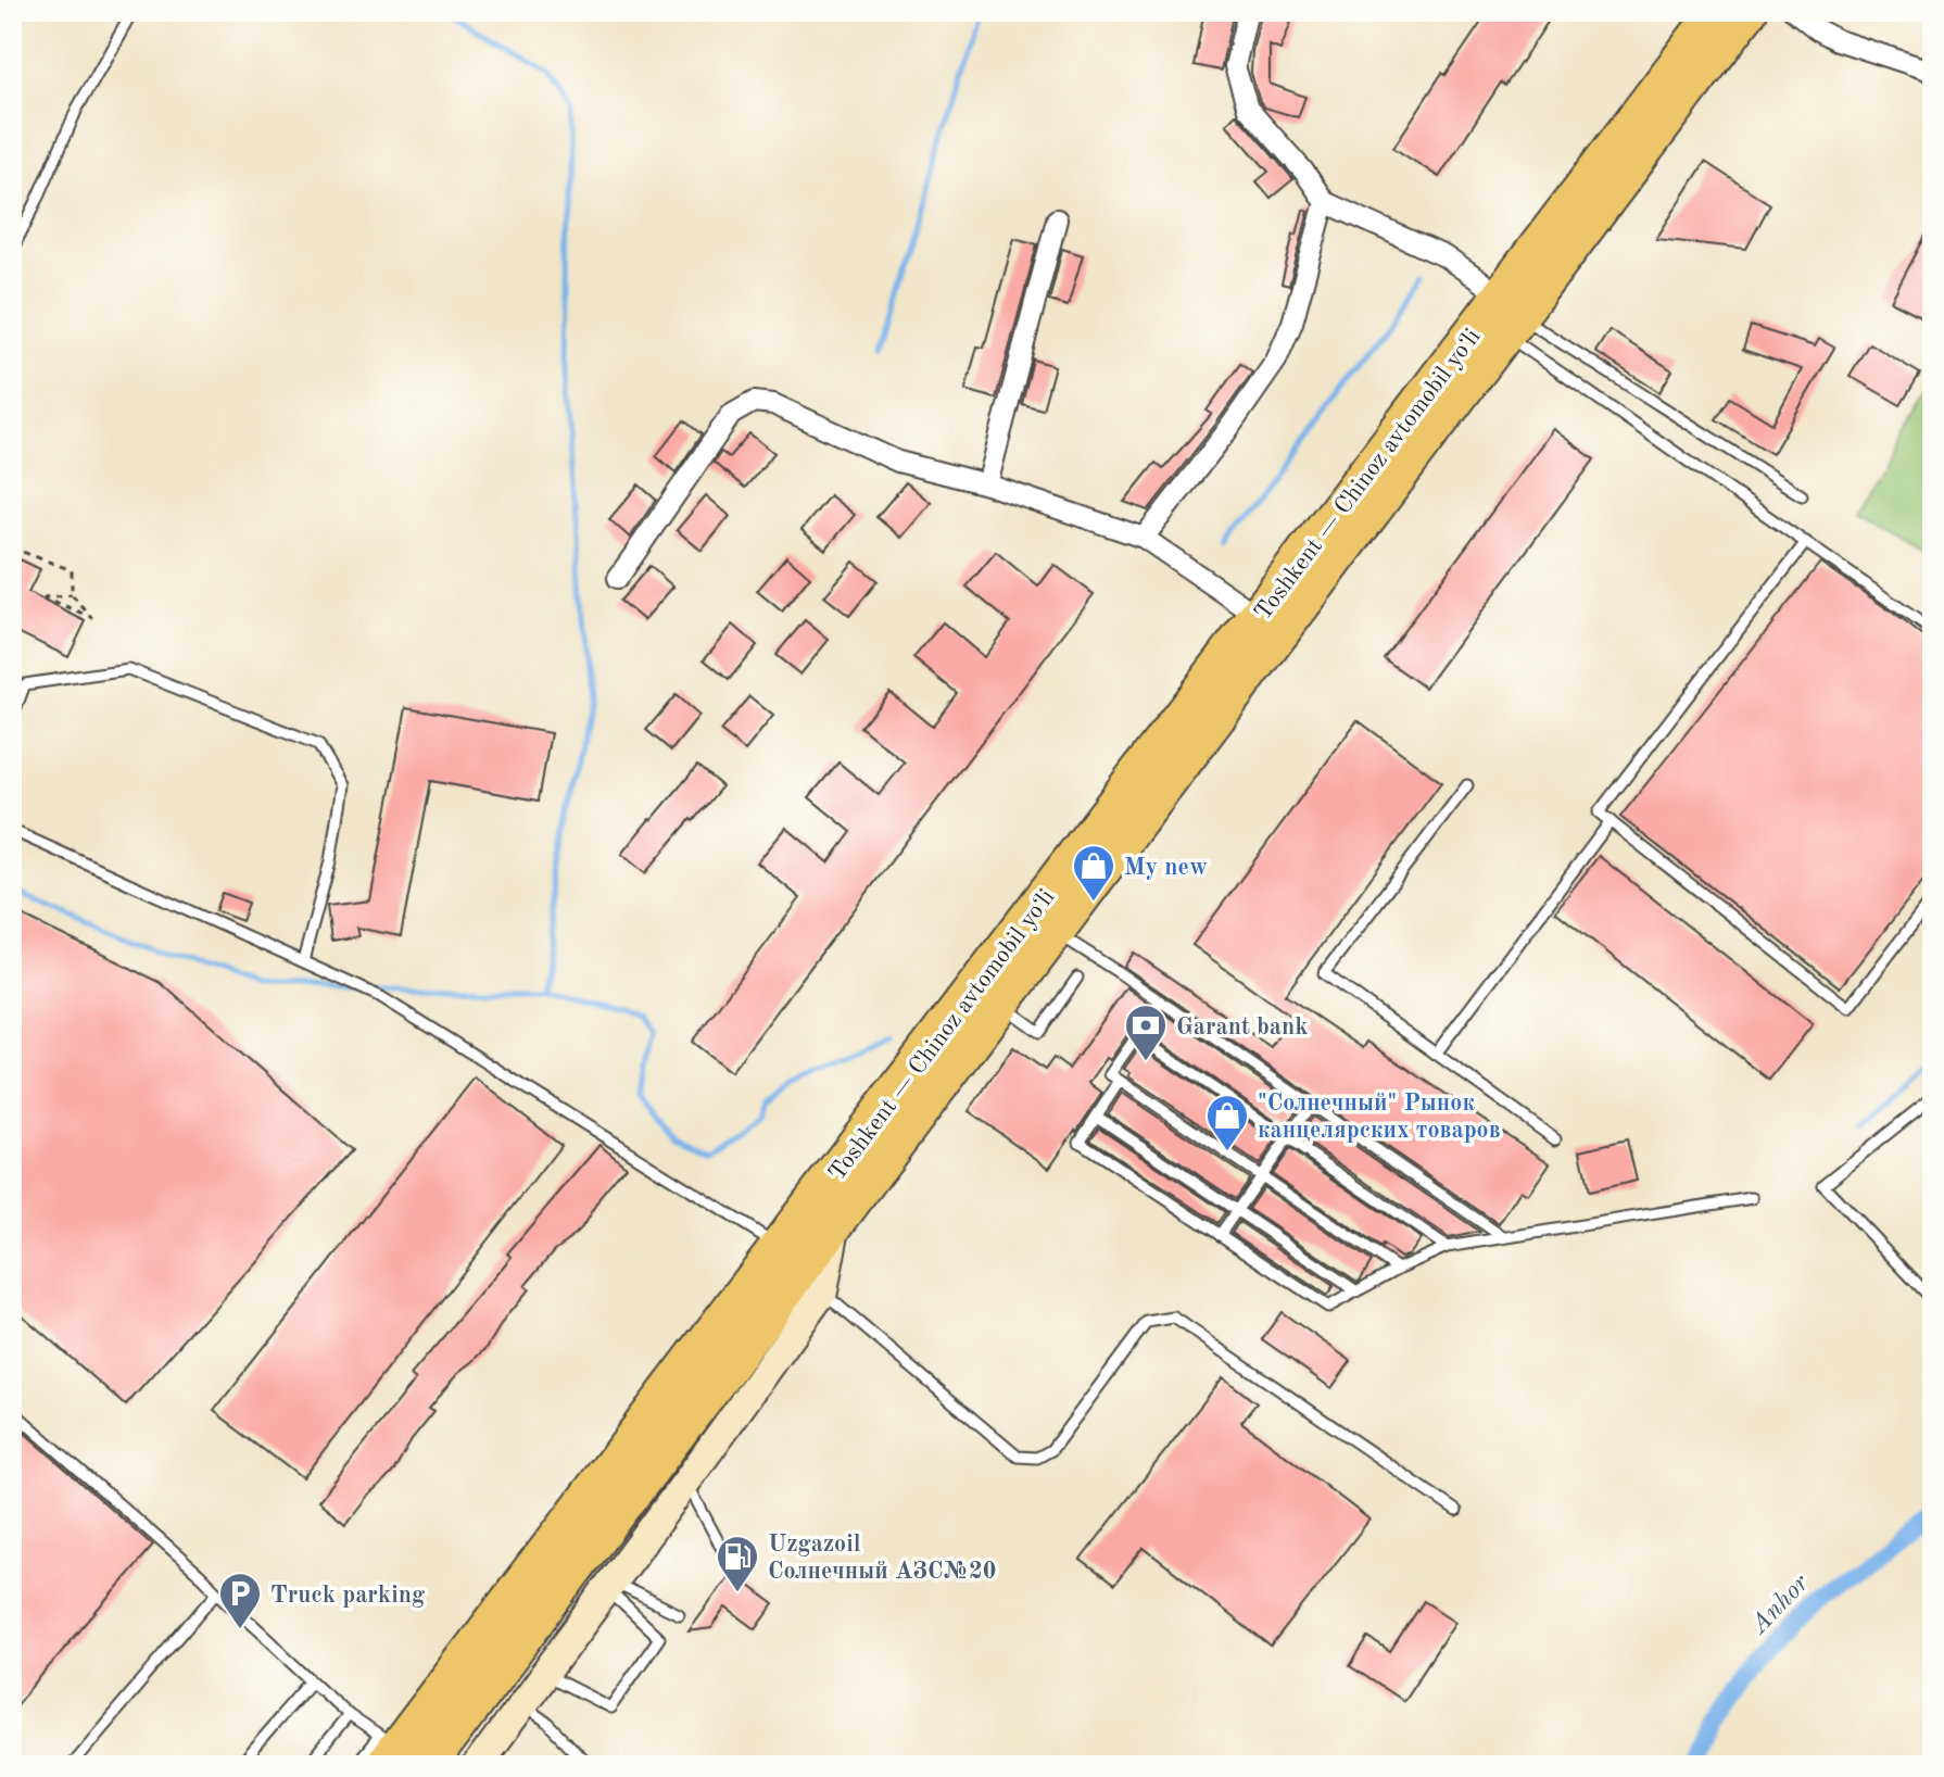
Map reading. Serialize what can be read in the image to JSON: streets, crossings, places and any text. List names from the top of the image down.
{
  "streets": {
    "highway": ["Toshkent — Chinoz avtomobil yoʻli"]
  },
  "water": ["Anhor"],
  "places": {
    "shop": ["My new", "\"Солнечный\" Рынок канцелярских товаров"],
    "bank": ["Garant bank"],
    "fuel station": ["Uzgazoil Солнечный АЗС№20"],
    "parking": ["Truck parking"]
  }
}
